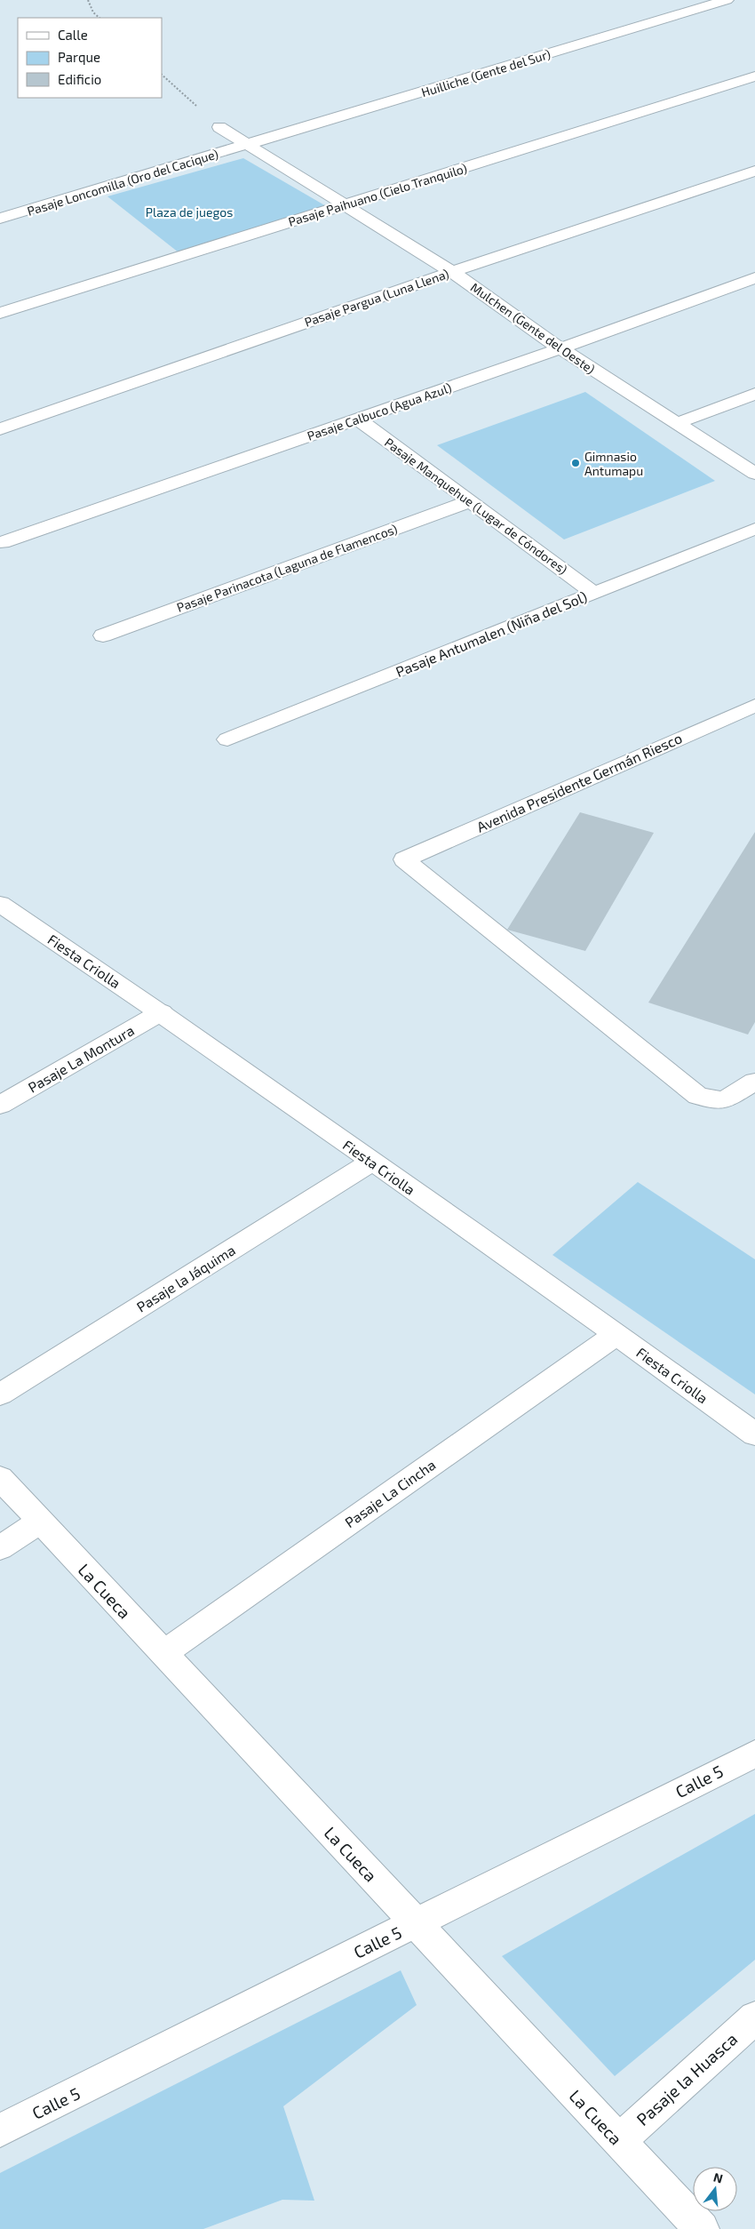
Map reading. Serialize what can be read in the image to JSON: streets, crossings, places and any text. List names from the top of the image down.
{
  "streets": {
    "street": [
      "Huilliche (Gente del Sur)",
      "Pasaje Loncomilla (Oro del Cacique)",
      "Pasaje Paihuano (Cielo Tranquilo)",
      "Pasaje Pargua (Luna Llena)",
      "Mulchen (Gente del Oeste)",
      "Pasaje Calbuco (Agua Azul)",
      "Pasaje Manquehue (Lugar de Cóndores)",
      "Pasaje Parinacota (Laguna de Flamencos)",
      "Pasaje Antumalen (Niña del Sol)",
      "Avenida Presidente Germán Riesco",
      "Fiesta Criolla",
      "Pasaje La Montura",
      "Pasaje la Jáquima",
      "Pasaje La Cincha",
      "La Cueca",
      "Calle 5",
      "Pasaje la Huasca"
    ]
  },
  "crossings": [
    ["Huilliche (Gente del Sur)", "Pasaje Loncomilla (Oro del Cacique)"],
    ["Huilliche (Gente del Sur)", "Mulchen (Gente del Oeste)"],
    ["Pasaje Loncomilla (Oro del Cacique)", "Mulchen (Gente del Oeste)"],
    ["Pasaje Paihuano (Cielo Tranquilo)", "Mulchen (Gente del Oeste)"],
    ["Pasaje Pargua (Luna Llena)", "Mulchen (Gente del Oeste)"],
    ["Mulchen (Gente del Oeste)", "Pasaje Calbuco (Agua Azul)"],
    ["Pasaje Calbuco (Agua Azul)", "Pasaje Manquehue (Lugar de Cóndores)"],
    ["Pasaje Manquehue (Lugar de Cóndores)", "Pasaje Parinacota (Laguna de Flamencos)"],
    ["Pasaje Manquehue (Lugar de Cóndores)", "Pasaje Antumalen (Niña del Sol)"],
    ["Fiesta Criolla", "Pasaje La Montura"],
    ["Fiesta Criolla", "Pasaje la Jáquima"],
    ["Fiesta Criolla", "Pasaje La Cincha"],
    ["Pasaje La Cincha", "La Cueca"],
    ["La Cueca", "Calle 5"],
    ["La Cueca", "Pasaje la Huasca"]
  ],
  "parks": ["Plaza de juegos"],
  "places": ["Gimnasio Antumapu"],
  "legend": ["Calle", "Parque", "Edificio"],
  "north": "top"
}
